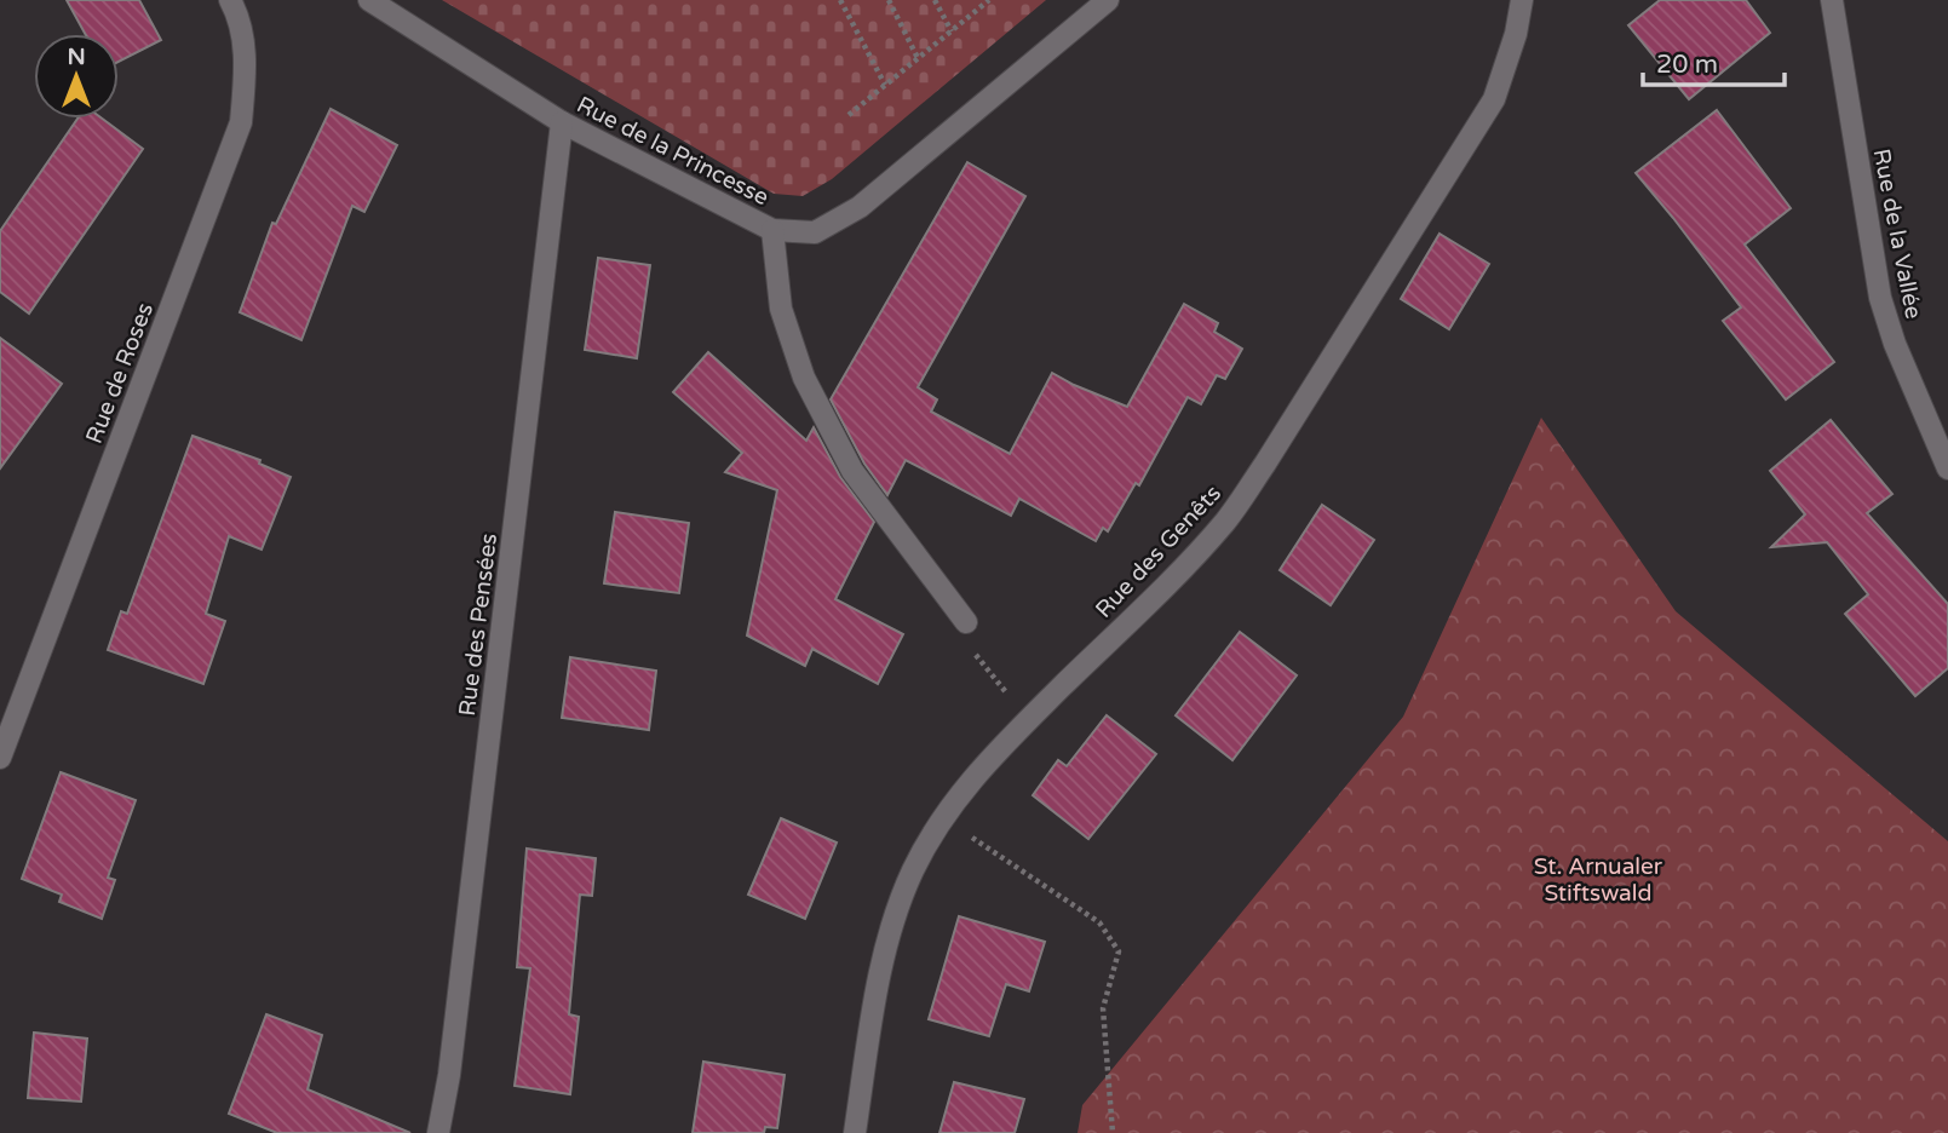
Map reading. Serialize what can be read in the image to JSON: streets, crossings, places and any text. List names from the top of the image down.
{
  "streets": {
    "street": [
      "Rue de la Princesse",
      "Rue de la Vallée",
      "Rue de Roses",
      "Rue des Genêts",
      "Rue des Pensées"
    ]
  },
  "crossings": [
    ["Rue de la Princesse", "Rue des Pensées"]
  ],
  "parks": ["St. Arnualer Stiftswald"],
  "scale_bar": "20 m",
  "north": "top"
}
